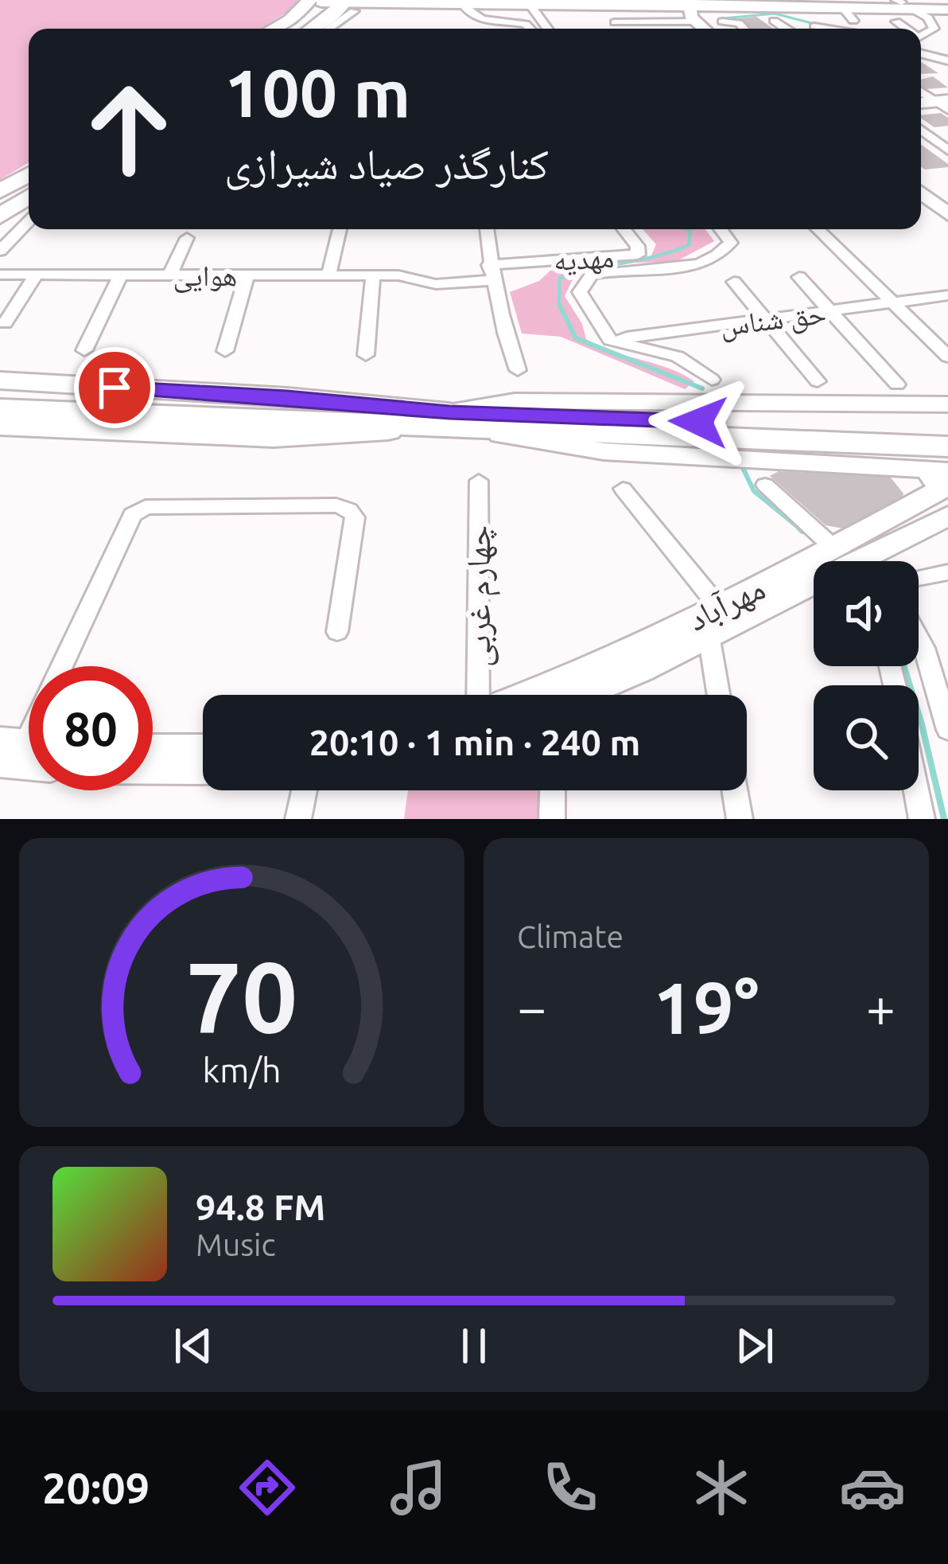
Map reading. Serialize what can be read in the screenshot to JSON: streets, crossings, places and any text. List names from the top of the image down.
{
  "streets": {
    "main road": ["مهرآباد"],
    "street": [
      "مهدیه",
      "هوایی",
      "حق شناس",
      "چهارم غربی"
    ]
  },
  "crossings": [
    ["مهدیه", "هوایی"]
  ],
  "page": {
    "turn": ["100 m", "کنارگذر صیاد شیرازی"],
    "limit": "80",
    "trip": "20:10 · 1 min · 240 m",
    "tile": "Climate",
    "heat": ["−", "19°", "+"],
    "song": ["94.8 FM", "Music"],
    "tabs": "20:09",
    "gauge": ["70", "km/h"]
  }
}
